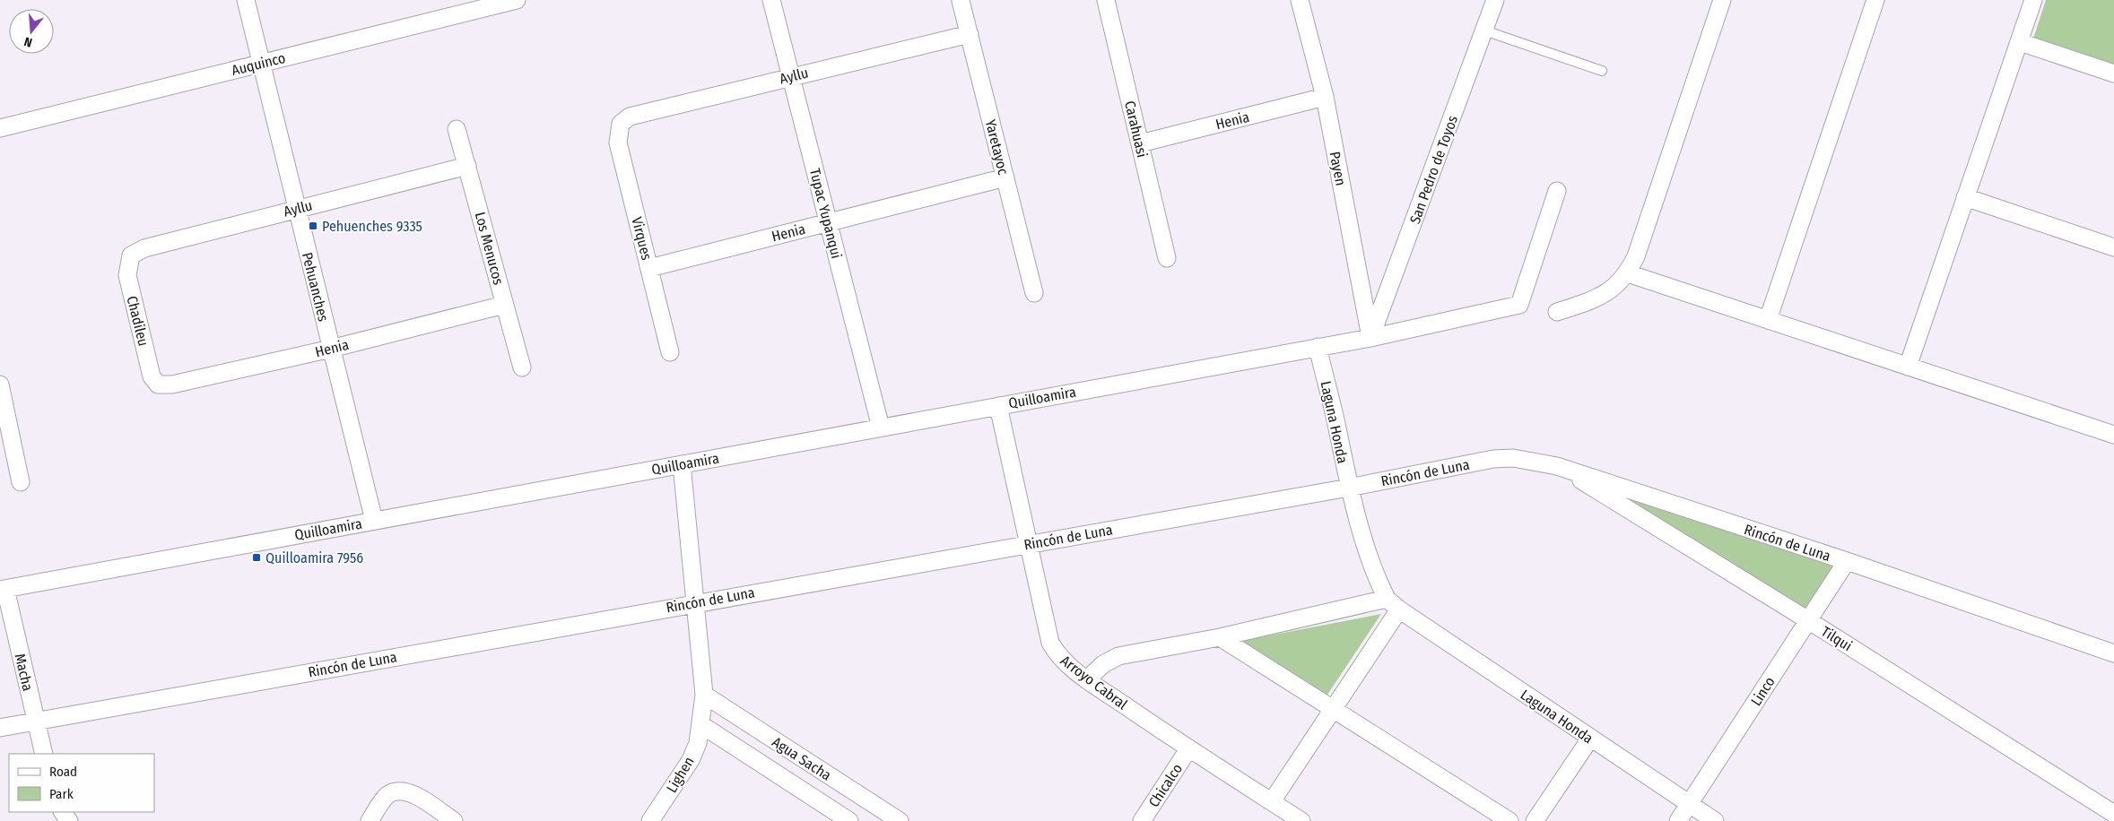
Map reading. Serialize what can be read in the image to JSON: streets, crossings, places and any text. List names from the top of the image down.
{
  "streets": {
    "street": [
      "Auquinco",
      "Ayllu",
      "Henia",
      "Carahuasi",
      "Yaretayoc",
      "Payen",
      "San Pedro de Toyos",
      "Tupac Yupanqui",
      "Virques",
      "Los Menucos",
      "Pehuanches",
      "Chadileu",
      "Quilloamira",
      "Laguna Honda",
      "Rincón de Luna",
      "Tilqui",
      "Macha",
      "Arroyo Cabral",
      "Linco",
      "Agua Sacha",
      "Lighen",
      "Chicalco"
    ]
  },
  "crossings": [
    ["Auquinco", "Pehuanches"],
    ["Ayllu", "Yaretayoc"],
    ["Ayllu", "Tupac Yupanqui"],
    ["Ayllu", "Virques"],
    ["Ayllu", "Los Menucos"],
    ["Ayllu", "Pehuanches"],
    ["Ayllu", "Chadileu"],
    ["Henia", "Carahuasi"],
    ["Henia", "Yaretayoc"],
    ["Henia", "Payen"],
    ["Henia", "Tupac Yupanqui"],
    ["Henia", "Virques"],
    ["Henia", "Los Menucos"],
    ["Henia", "Pehuanches"],
    ["Henia", "Chadileu"],
    ["Payen", "San Pedro de Toyos"],
    ["Payen", "Quilloamira"],
    ["San Pedro de Toyos", "Quilloamira"],
    ["Tupac Yupanqui", "Quilloamira"],
    ["Pehuanches", "Quilloamira"],
    ["Quilloamira", "Laguna Honda"],
    ["Quilloamira", "Macha"],
    ["Quilloamira", "Arroyo Cabral"],
    ["Laguna Honda", "Rincón de Luna"],
    ["Laguna Honda", "Linco"],
    ["Rincón de Luna", "Tilqui"],
    ["Rincón de Luna", "Macha"],
    ["Rincón de Luna", "Arroyo Cabral"],
    ["Rincón de Luna", "Linco"],
    ["Tilqui", "Linco"],
    ["Arroyo Cabral", "Chicalco"],
    ["Agua Sacha", "Lighen"]
  ],
  "places": {
    "transit": ["Pehuenches 9335", "Quilloamira 7956"]
  },
  "legend": ["Road", "Park"],
  "north": "bottom"
}
